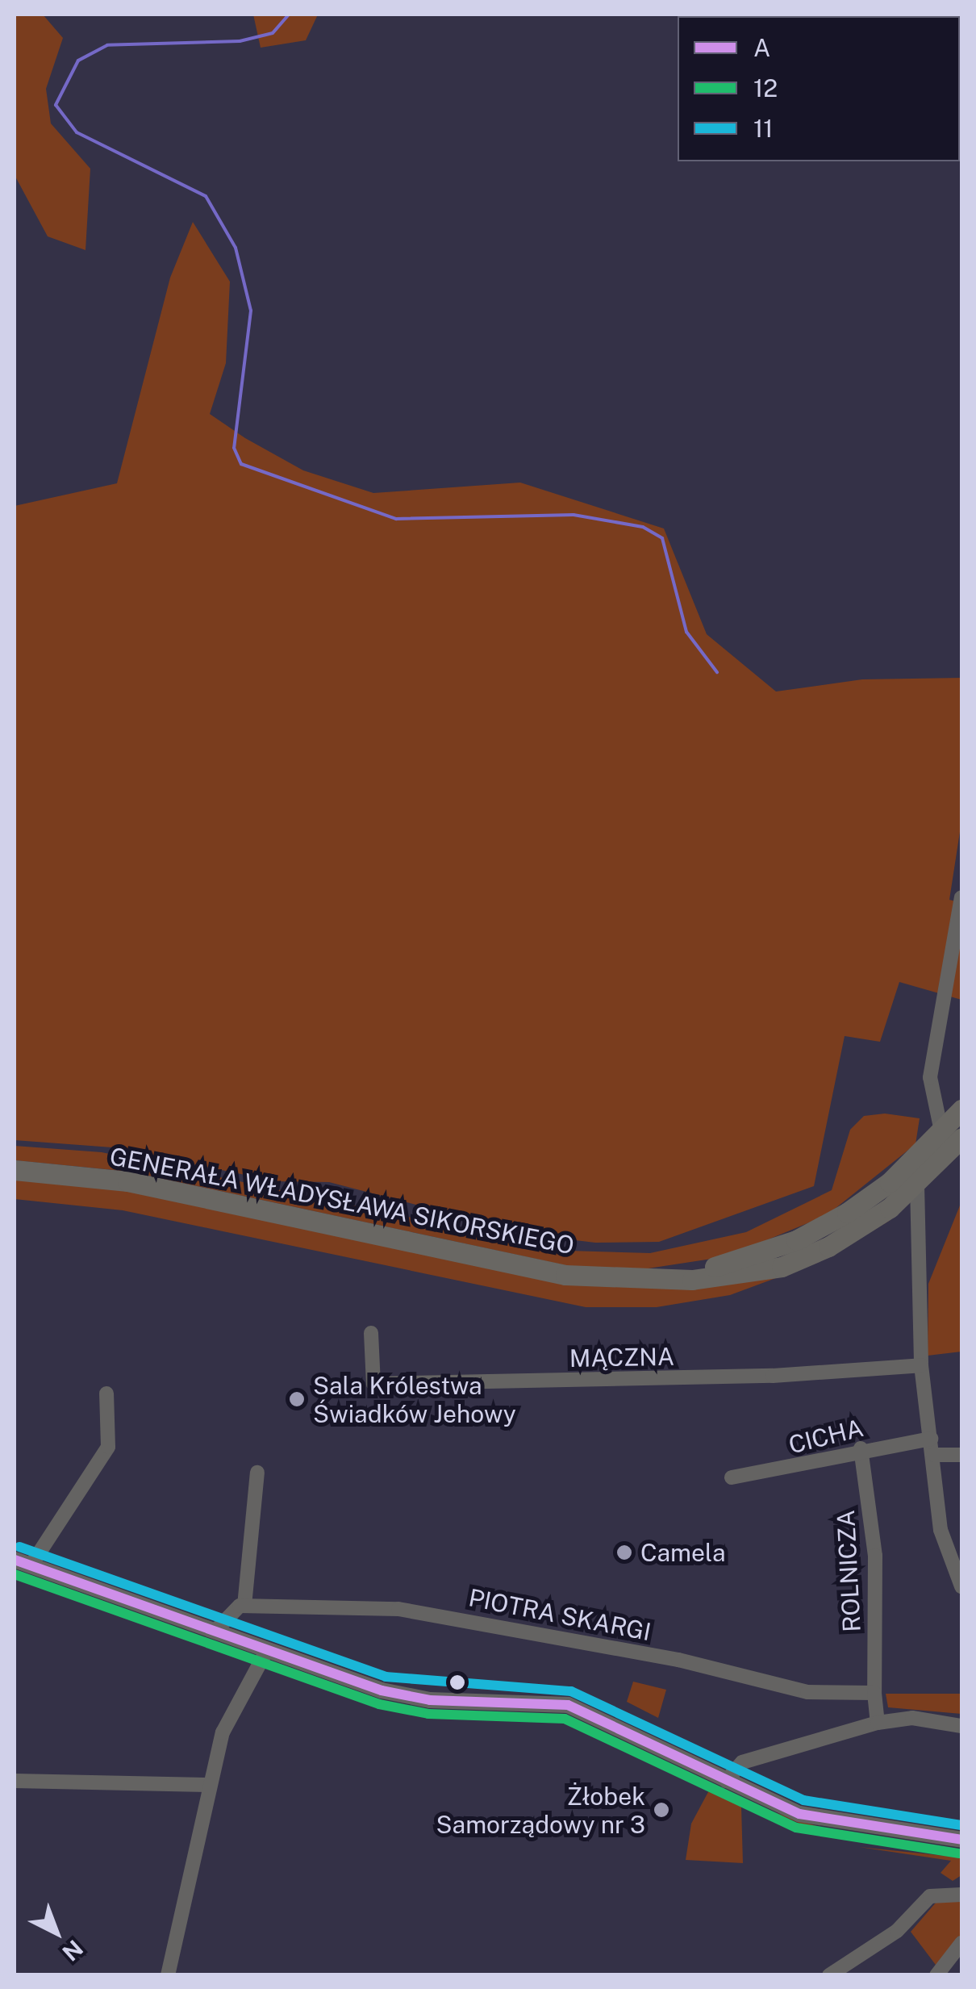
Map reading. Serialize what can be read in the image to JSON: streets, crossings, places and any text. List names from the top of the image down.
{
  "streets": {
    "main road": ["GENERAŁA WŁADYSŁAWA SIKORSKIEGO"],
    "street": [
      "MĄCZNA",
      "CICHA",
      "ROLNICZA",
      "PIOTRA SKARGI"
    ]
  },
  "crossings": [
    ["CICHA", "ROLNICZA"],
    ["ROLNICZA", "PIOTRA SKARGI"]
  ],
  "places": ["Sala Królestwa Świadków Jehowy", "Camela", "Żłobek Samorządowy nr 3"],
  "lines": ["transit line 11", "transit line A", "transit line 12"],
  "legend": ["A", "12", "11"],
  "north": "bottom right"
}
